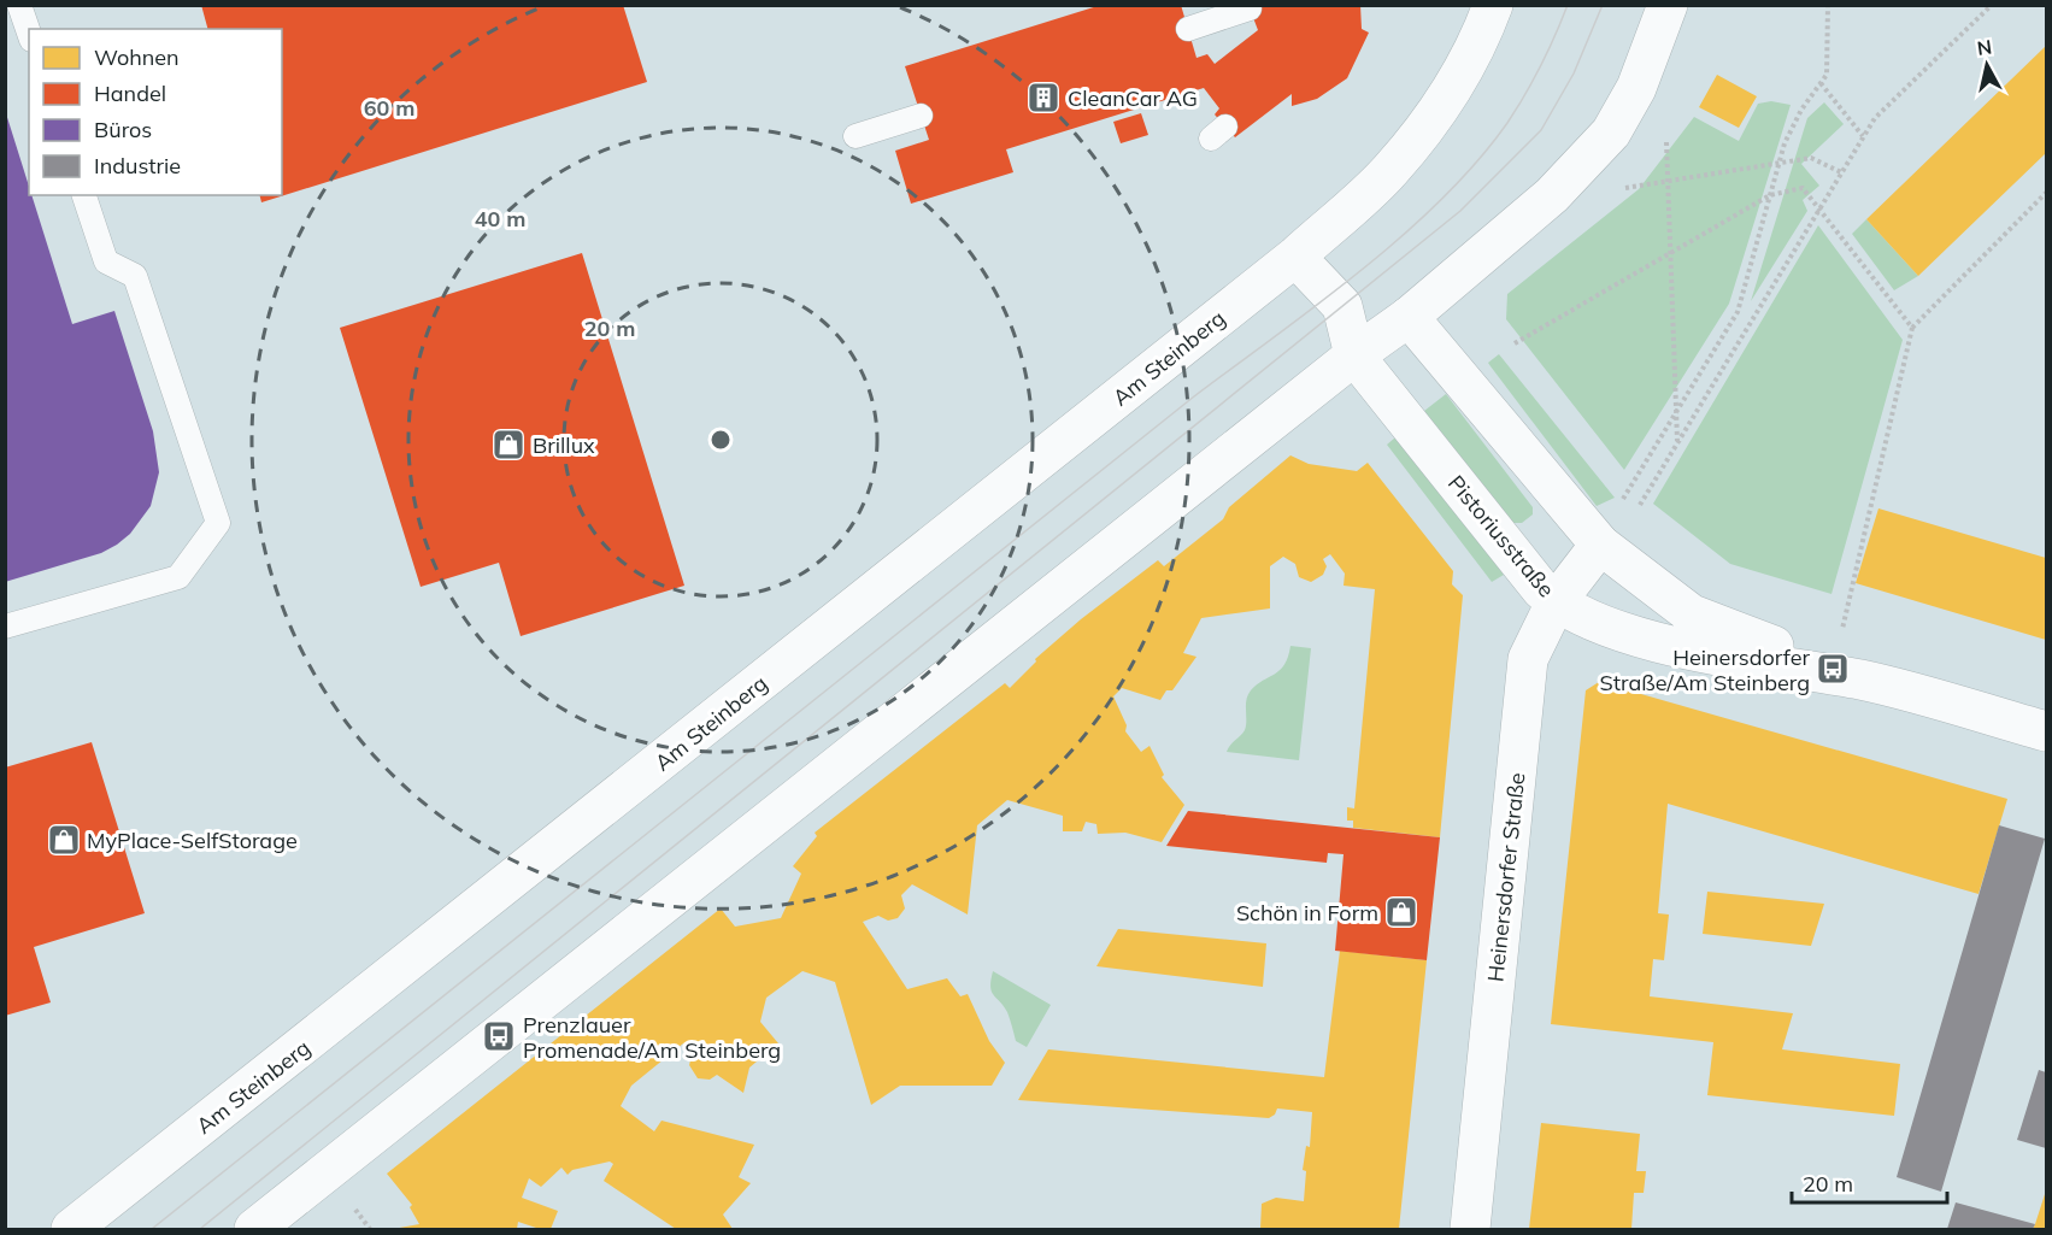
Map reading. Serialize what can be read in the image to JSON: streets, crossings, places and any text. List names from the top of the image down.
{
  "streets": {
    "main road": ["Am Steinberg", "Pistoriusstraße", "Heinersdorfer Straße"]
  },
  "crossings": [
    ["Pistoriusstraße", "Heinersdorfer Straße"]
  ],
  "places": {
    "building": ["CleanCar AG"],
    "shop": ["Brillux", "MyPlace-SelfStorage", "Schön in Form"],
    "bus stop": ["Heinersdorfer Straße/Am Steinberg", "Prenzlauer Promenade/Am Steinberg"]
  },
  "legend": [
    "Wohnen",
    "Handel",
    "Büros",
    "Industrie"
  ],
  "scale_bar": "20 m",
  "north": "top",
  "rings": ["60 m", "40 m", "20 m"]
}
